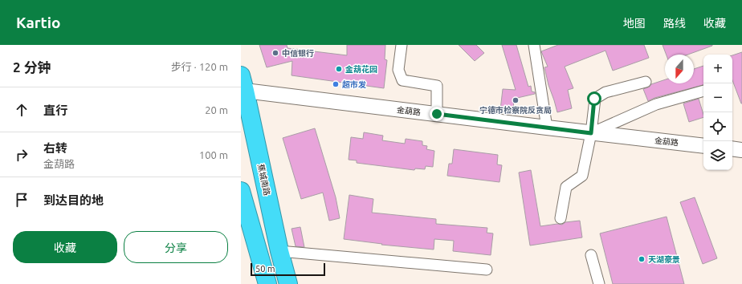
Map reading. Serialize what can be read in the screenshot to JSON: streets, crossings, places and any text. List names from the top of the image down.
{
  "streets": {
    "highway": ["蕉城南路"],
    "street": ["金葫路"]
  },
  "crossings": [
    ["金葫路", "蕉城南路"]
  ],
  "places": [
    "中信银行",
    "金葫花园",
    "超市发",
    "宁德市检察院反贪局",
    "天湖豪景"
  ],
  "scale_bar": "50 m",
  "north": "bottom",
  "page": {
    "header": "Kartio",
    "nav": ["地图", "路线", "收藏"],
    "heading": ["2 分钟", "步行 · 120 m"],
    "map_buttons": ["+", "−"],
    "list": [
      ["直行", "20 m"],
      ["右转", "金葫路", "100 m"],
      "到达目的地"
    ],
    "buttons": ["收藏", "分享"],
    "scale": "50 m"
  }
}
